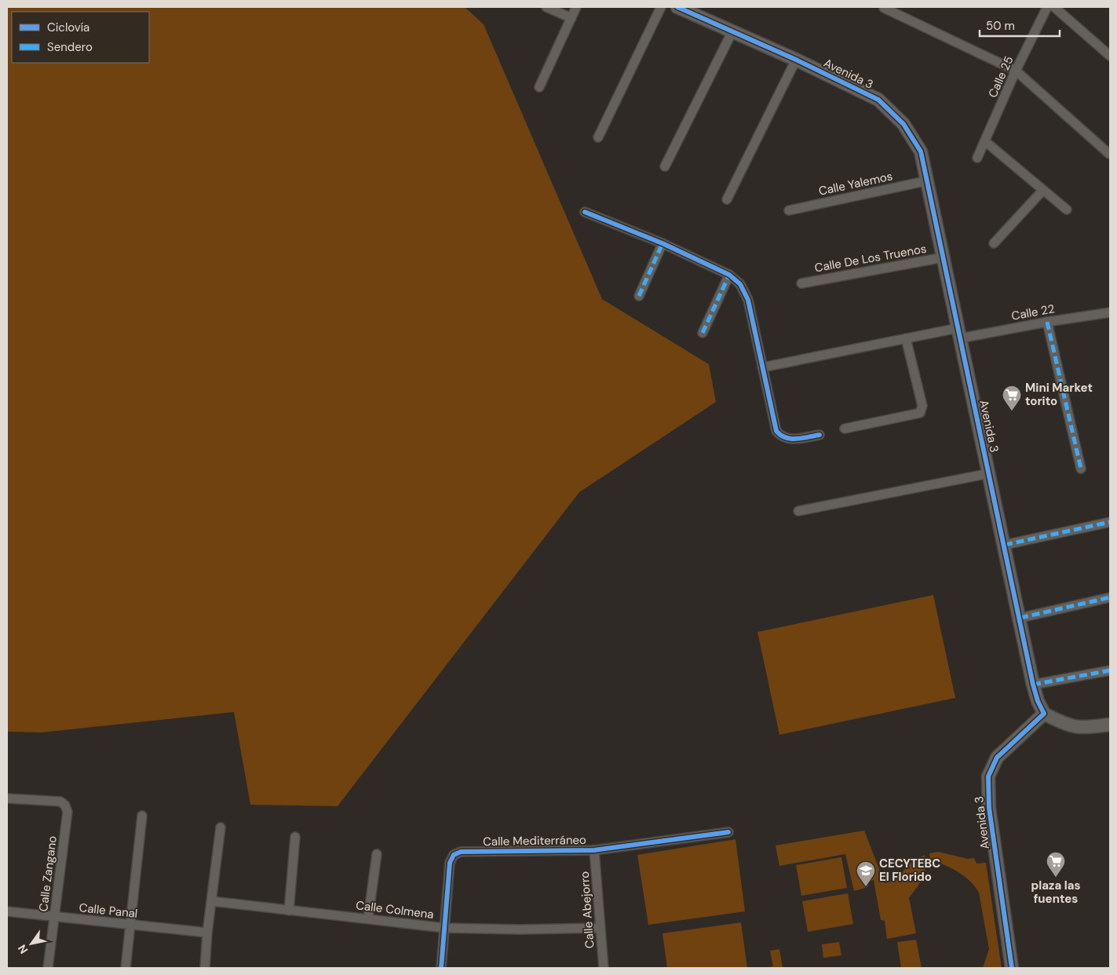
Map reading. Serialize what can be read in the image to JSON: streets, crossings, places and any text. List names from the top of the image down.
{
  "streets": {
    "street": [
      "Avenida 3",
      "Calle 25",
      "Calle Yalemos",
      "Calle De Los Truenos",
      "Calle 22",
      "Calle Mediterráneo",
      "Calle Zangano",
      "Calle Colmena",
      "Calle Abejorro",
      "Calle Panal"
    ]
  },
  "crossings": [
    ["Avenida 3", "Calle Yalemos"],
    ["Avenida 3", "Calle De Los Truenos"],
    ["Avenida 3", "Calle 22"],
    ["Calle Mediterráneo", "Calle Colmena"],
    ["Calle Mediterráneo", "Calle Abejorro"],
    ["Calle Zangano", "Calle Panal"],
    ["Calle Colmena", "Calle Abejorro"]
  ],
  "places": {
    "supermarket": ["Mini Market torito", "plaza las fuentes"],
    "school or university": ["CECYTEBC El Florido"]
  },
  "legend": ["Ciclovía", "Sendero"],
  "scale_bar": "50 m",
  "north": "bottom left"
}
